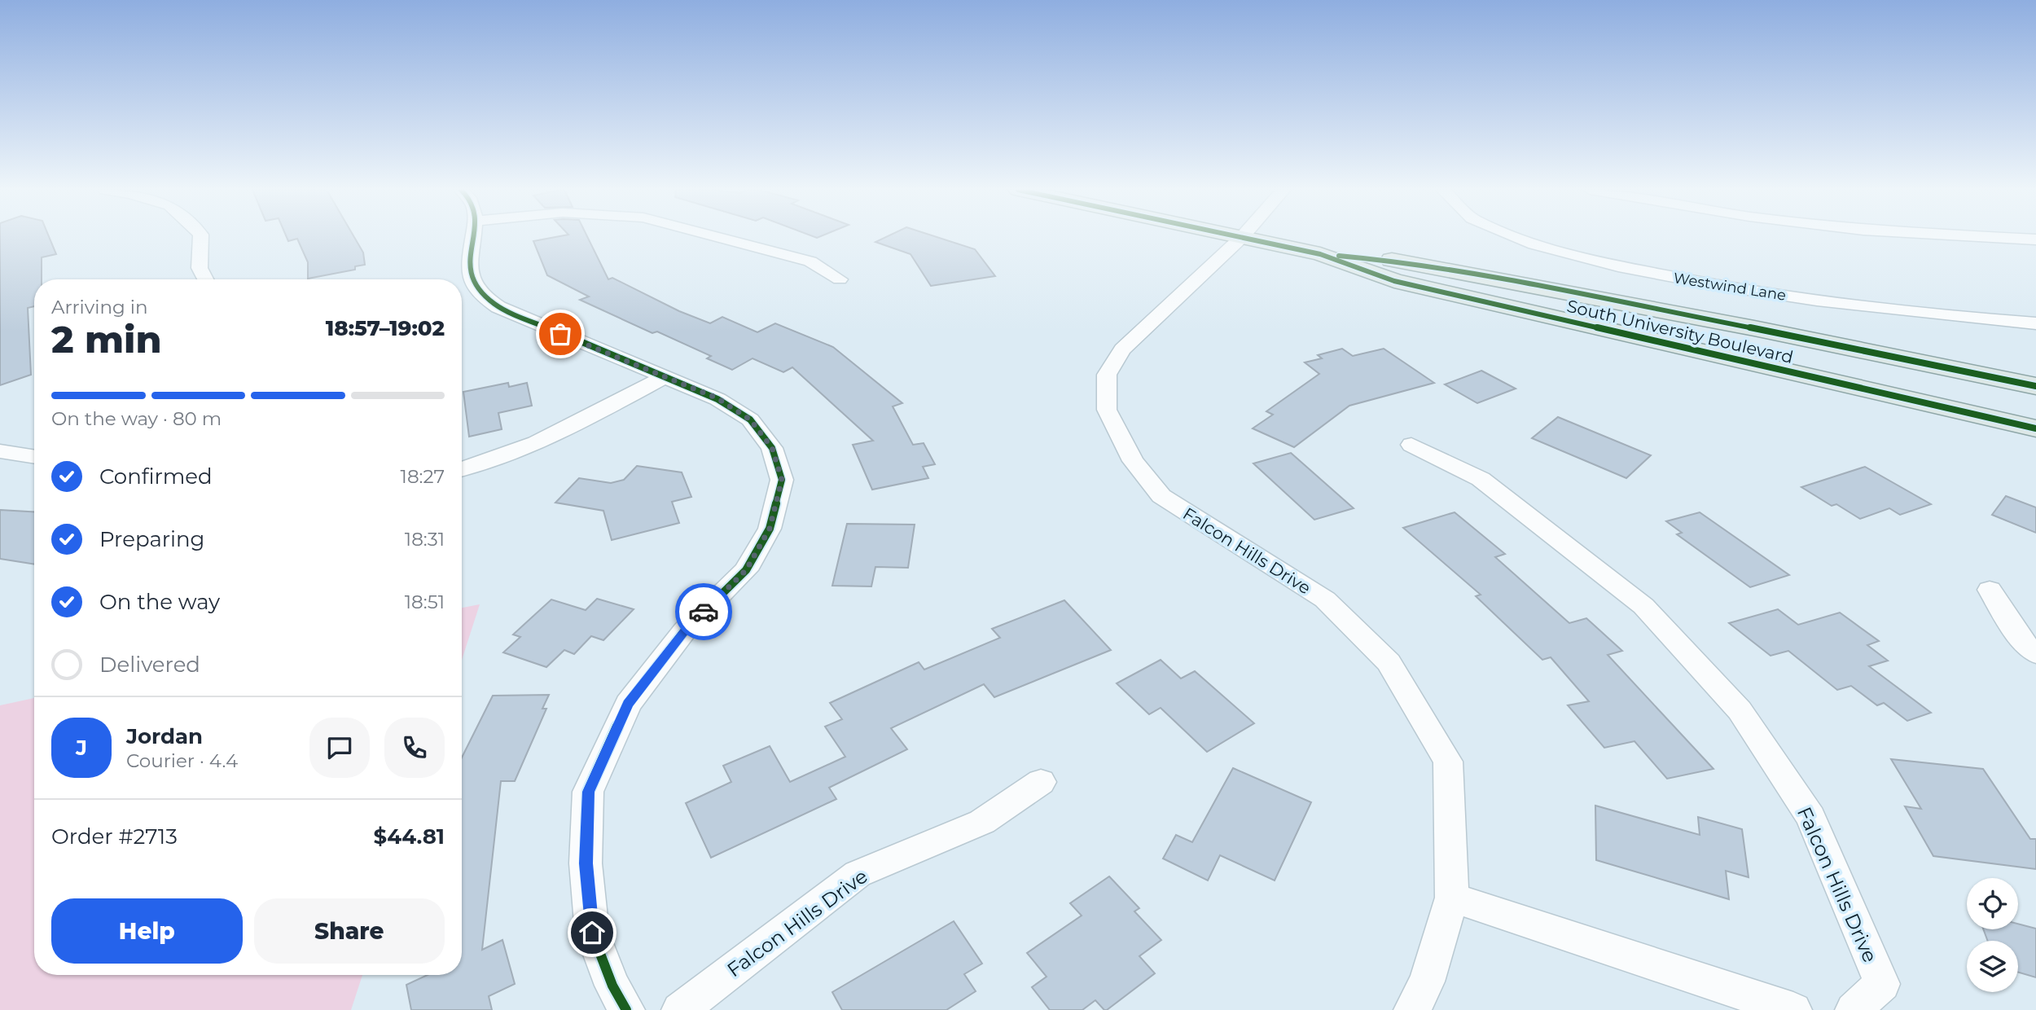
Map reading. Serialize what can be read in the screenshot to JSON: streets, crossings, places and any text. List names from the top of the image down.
{
  "streets": {
    "main road": ["South University Boulevard"],
    "street": ["Westwind Lane", "Falcon Hills Drive"]
  },
  "page": {
    "heading": ["2 min", "Arriving in", "18:57–19:02"],
    "panel": [
      "Jordan",
      "Courier · 4.4",
      "Order #2713",
      "$44.81"
    ],
    "bar": "On the way · 80 m",
    "list": [
      ["Confirmed", "18:27"],
      ["Preparing", "18:31"],
      ["On the way", "18:51"],
      "Delivered"
    ],
    "round": "J",
    "buttons": ["Help", "Share"]
  }
}
